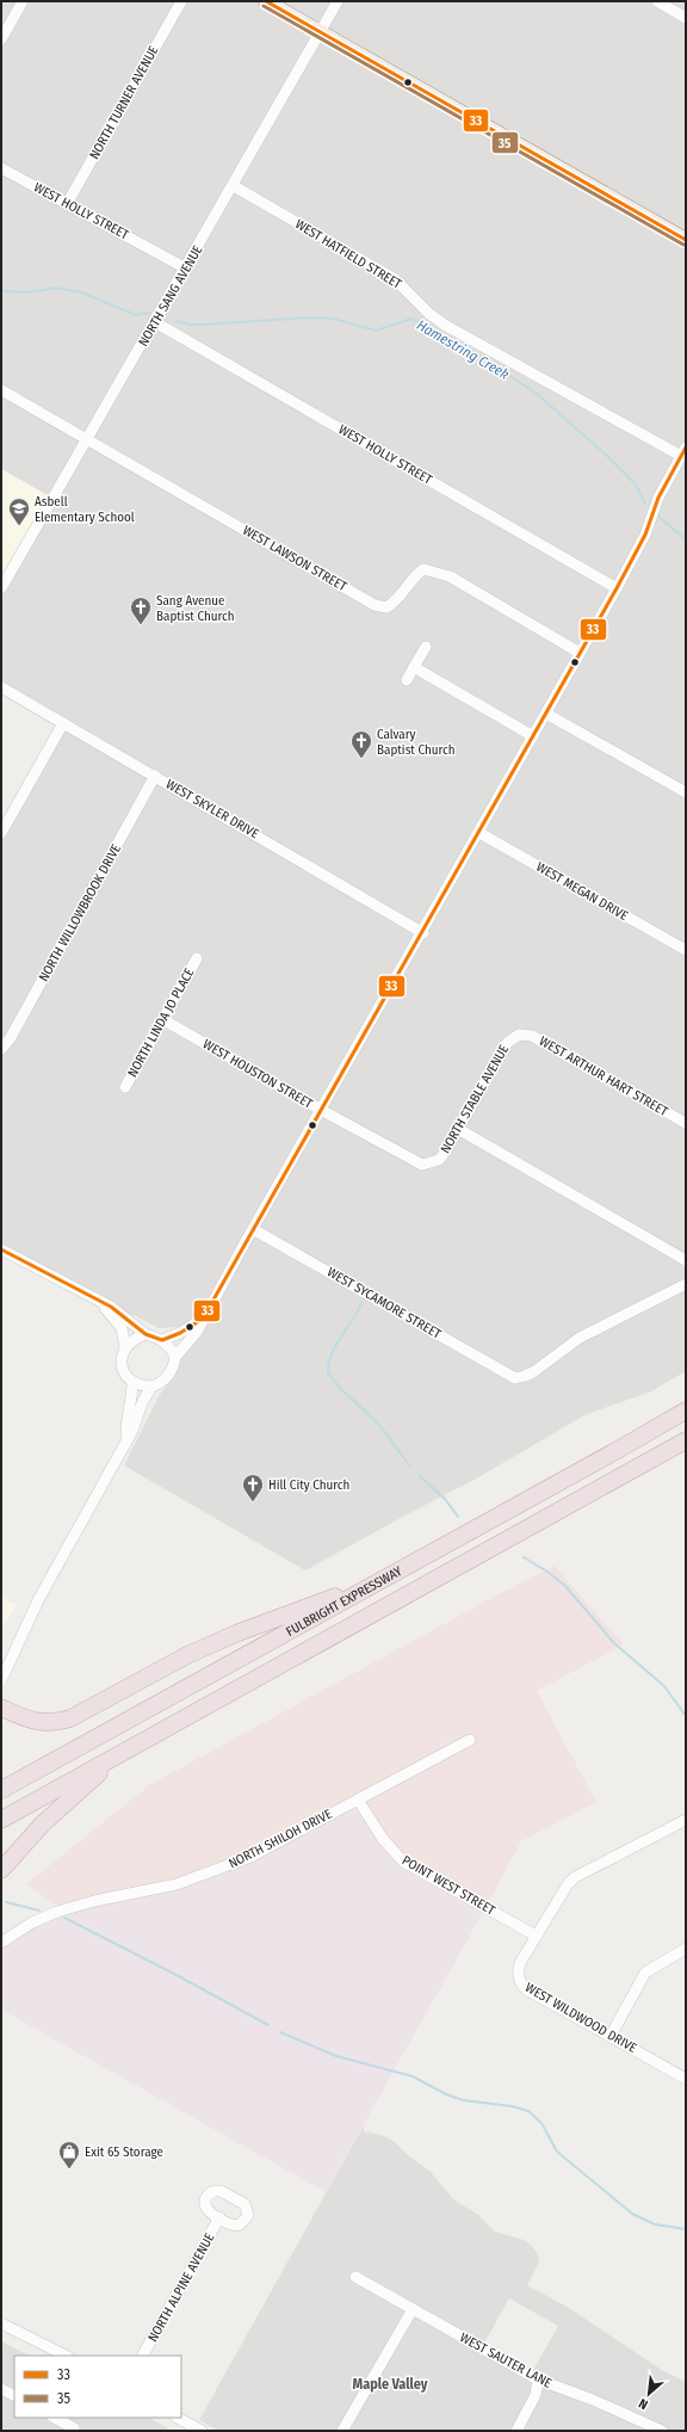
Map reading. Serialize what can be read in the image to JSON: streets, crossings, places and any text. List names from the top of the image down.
{
  "streets": {
    "highway": ["FULBRIGHT EXPRESSWAY"],
    "street": [
      "NORTH TURNER AVENUE",
      "WEST HOLLY STREET",
      "WEST HATFIELD STREET",
      "NORTH SANG AVENUE",
      "WEST LAWSON STREET",
      "WEST SKYLER DRIVE",
      "WEST MEGAN DRIVE",
      "NORTH WILLOWBROOK DRIVE",
      "NORTH LINDA JO PLACE",
      "WEST HOUSTON STREET",
      "WEST ARTHUR HART STREET",
      "NORTH STABLE AVENUE",
      "WEST SYCAMORE STREET",
      "NORTH SHILOH DRIVE",
      "POINT WEST STREET",
      "WEST WILDWOOD DRIVE",
      "NORTH ALPINE AVENUE",
      "WEST SAUTER LANE"
    ]
  },
  "crossings": [
    ["NORTH TURNER AVENUE", "WEST HOLLY STREET"],
    ["WEST HOLLY STREET", "NORTH SANG AVENUE"],
    ["WEST HATFIELD STREET", "NORTH SANG AVENUE"],
    ["NORTH SANG AVENUE", "WEST LAWSON STREET"],
    ["WEST SKYLER DRIVE", "NORTH WILLOWBROOK DRIVE"],
    ["NORTH LINDA JO PLACE", "WEST HOUSTON STREET"],
    ["WEST HOUSTON STREET", "NORTH STABLE AVENUE"],
    ["WEST ARTHUR HART STREET", "NORTH STABLE AVENUE"],
    ["NORTH SHILOH DRIVE", "POINT WEST STREET"],
    ["POINT WEST STREET", "WEST WILDWOOD DRIVE"]
  ],
  "districts": ["Maple Valley"],
  "water": ["Hamestring Creek"],
  "places": {
    "school or university": ["Asbell Elementary School"],
    "church": ["Sang Avenue Baptist Church", "Calvary Baptist Church", "Hill City Church"],
    "shop": ["Exit 65 Storage"]
  },
  "lines": ["transit line 33", "transit line 35"],
  "legend": ["33", "35"],
  "north": "bottom left"
}
